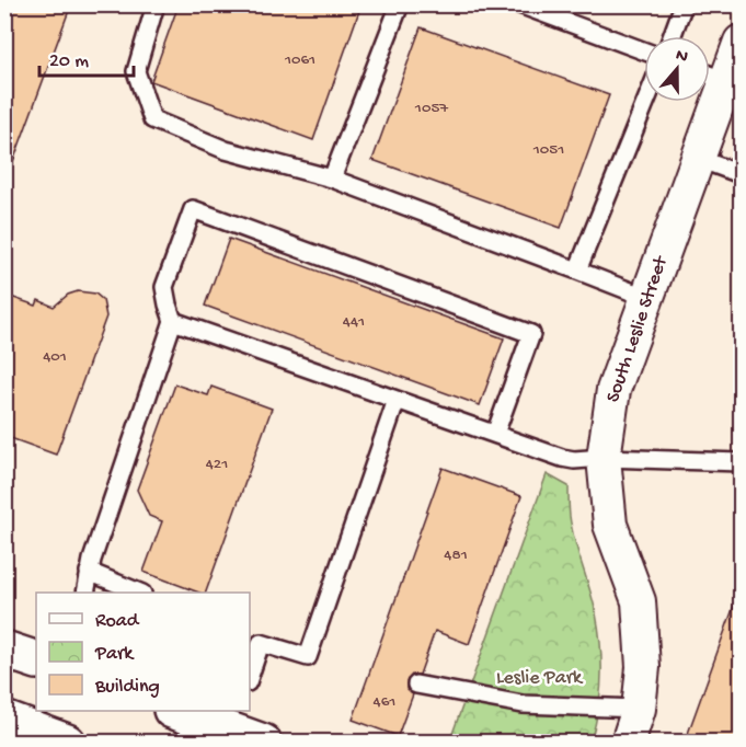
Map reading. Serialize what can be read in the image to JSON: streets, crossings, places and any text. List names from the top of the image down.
{
  "streets": {
    "street": ["South Leslie Street"]
  },
  "parks": ["Leslie Park"],
  "house_numbers": [
    "1061",
    "1057",
    "1051",
    "441",
    "401",
    "421",
    "481",
    "461"
  ],
  "legend": ["Road", "Park", "Building"],
  "scale_bar": "20 m",
  "north": "top"
}
